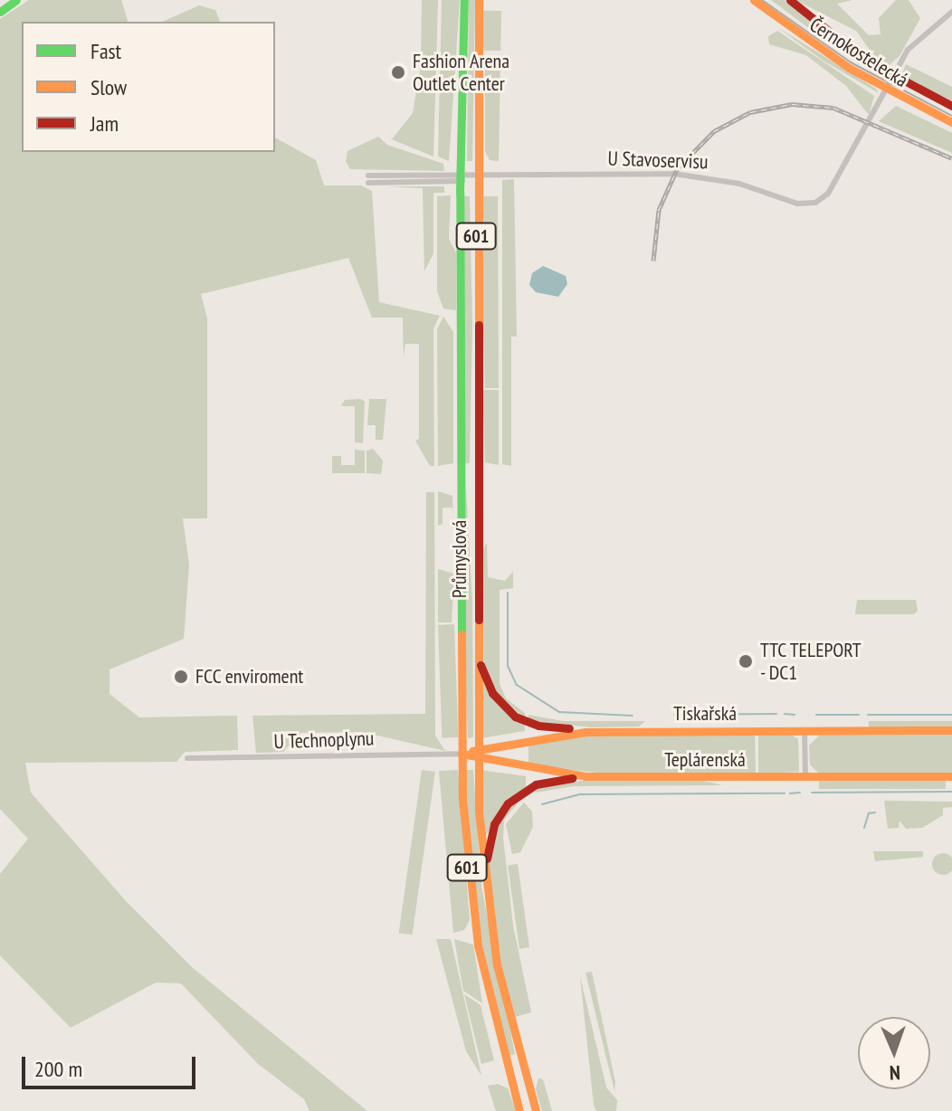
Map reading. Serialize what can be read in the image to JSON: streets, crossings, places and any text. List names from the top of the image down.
{
  "streets": {
    "main road": [
      "Černokostelecká",
      "601",
      "Průmyslová",
      "Tiskařská",
      "Teplárenská"
    ],
    "street": ["U Stavoservisu", "U Technoplynu"]
  },
  "crossings": [
    ["Černokostelecká", "U Stavoservisu"],
    ["U Stavoservisu", "Průmyslová"],
    ["Průmyslová", "Tiskařská"],
    ["Průmyslová", "U Technoplynu"],
    ["Průmyslová", "Teplárenská"],
    ["Tiskařská", "Teplárenská"],
    ["U Technoplynu", "Teplárenská"]
  ],
  "places": ["Fashion Arena Outlet Center", "TTC TELEPORT - DC1", "FCC enviroment"],
  "legend": ["Fast", "Slow", "Jam"],
  "scale_bar": "200 m",
  "north": "bottom"
}
